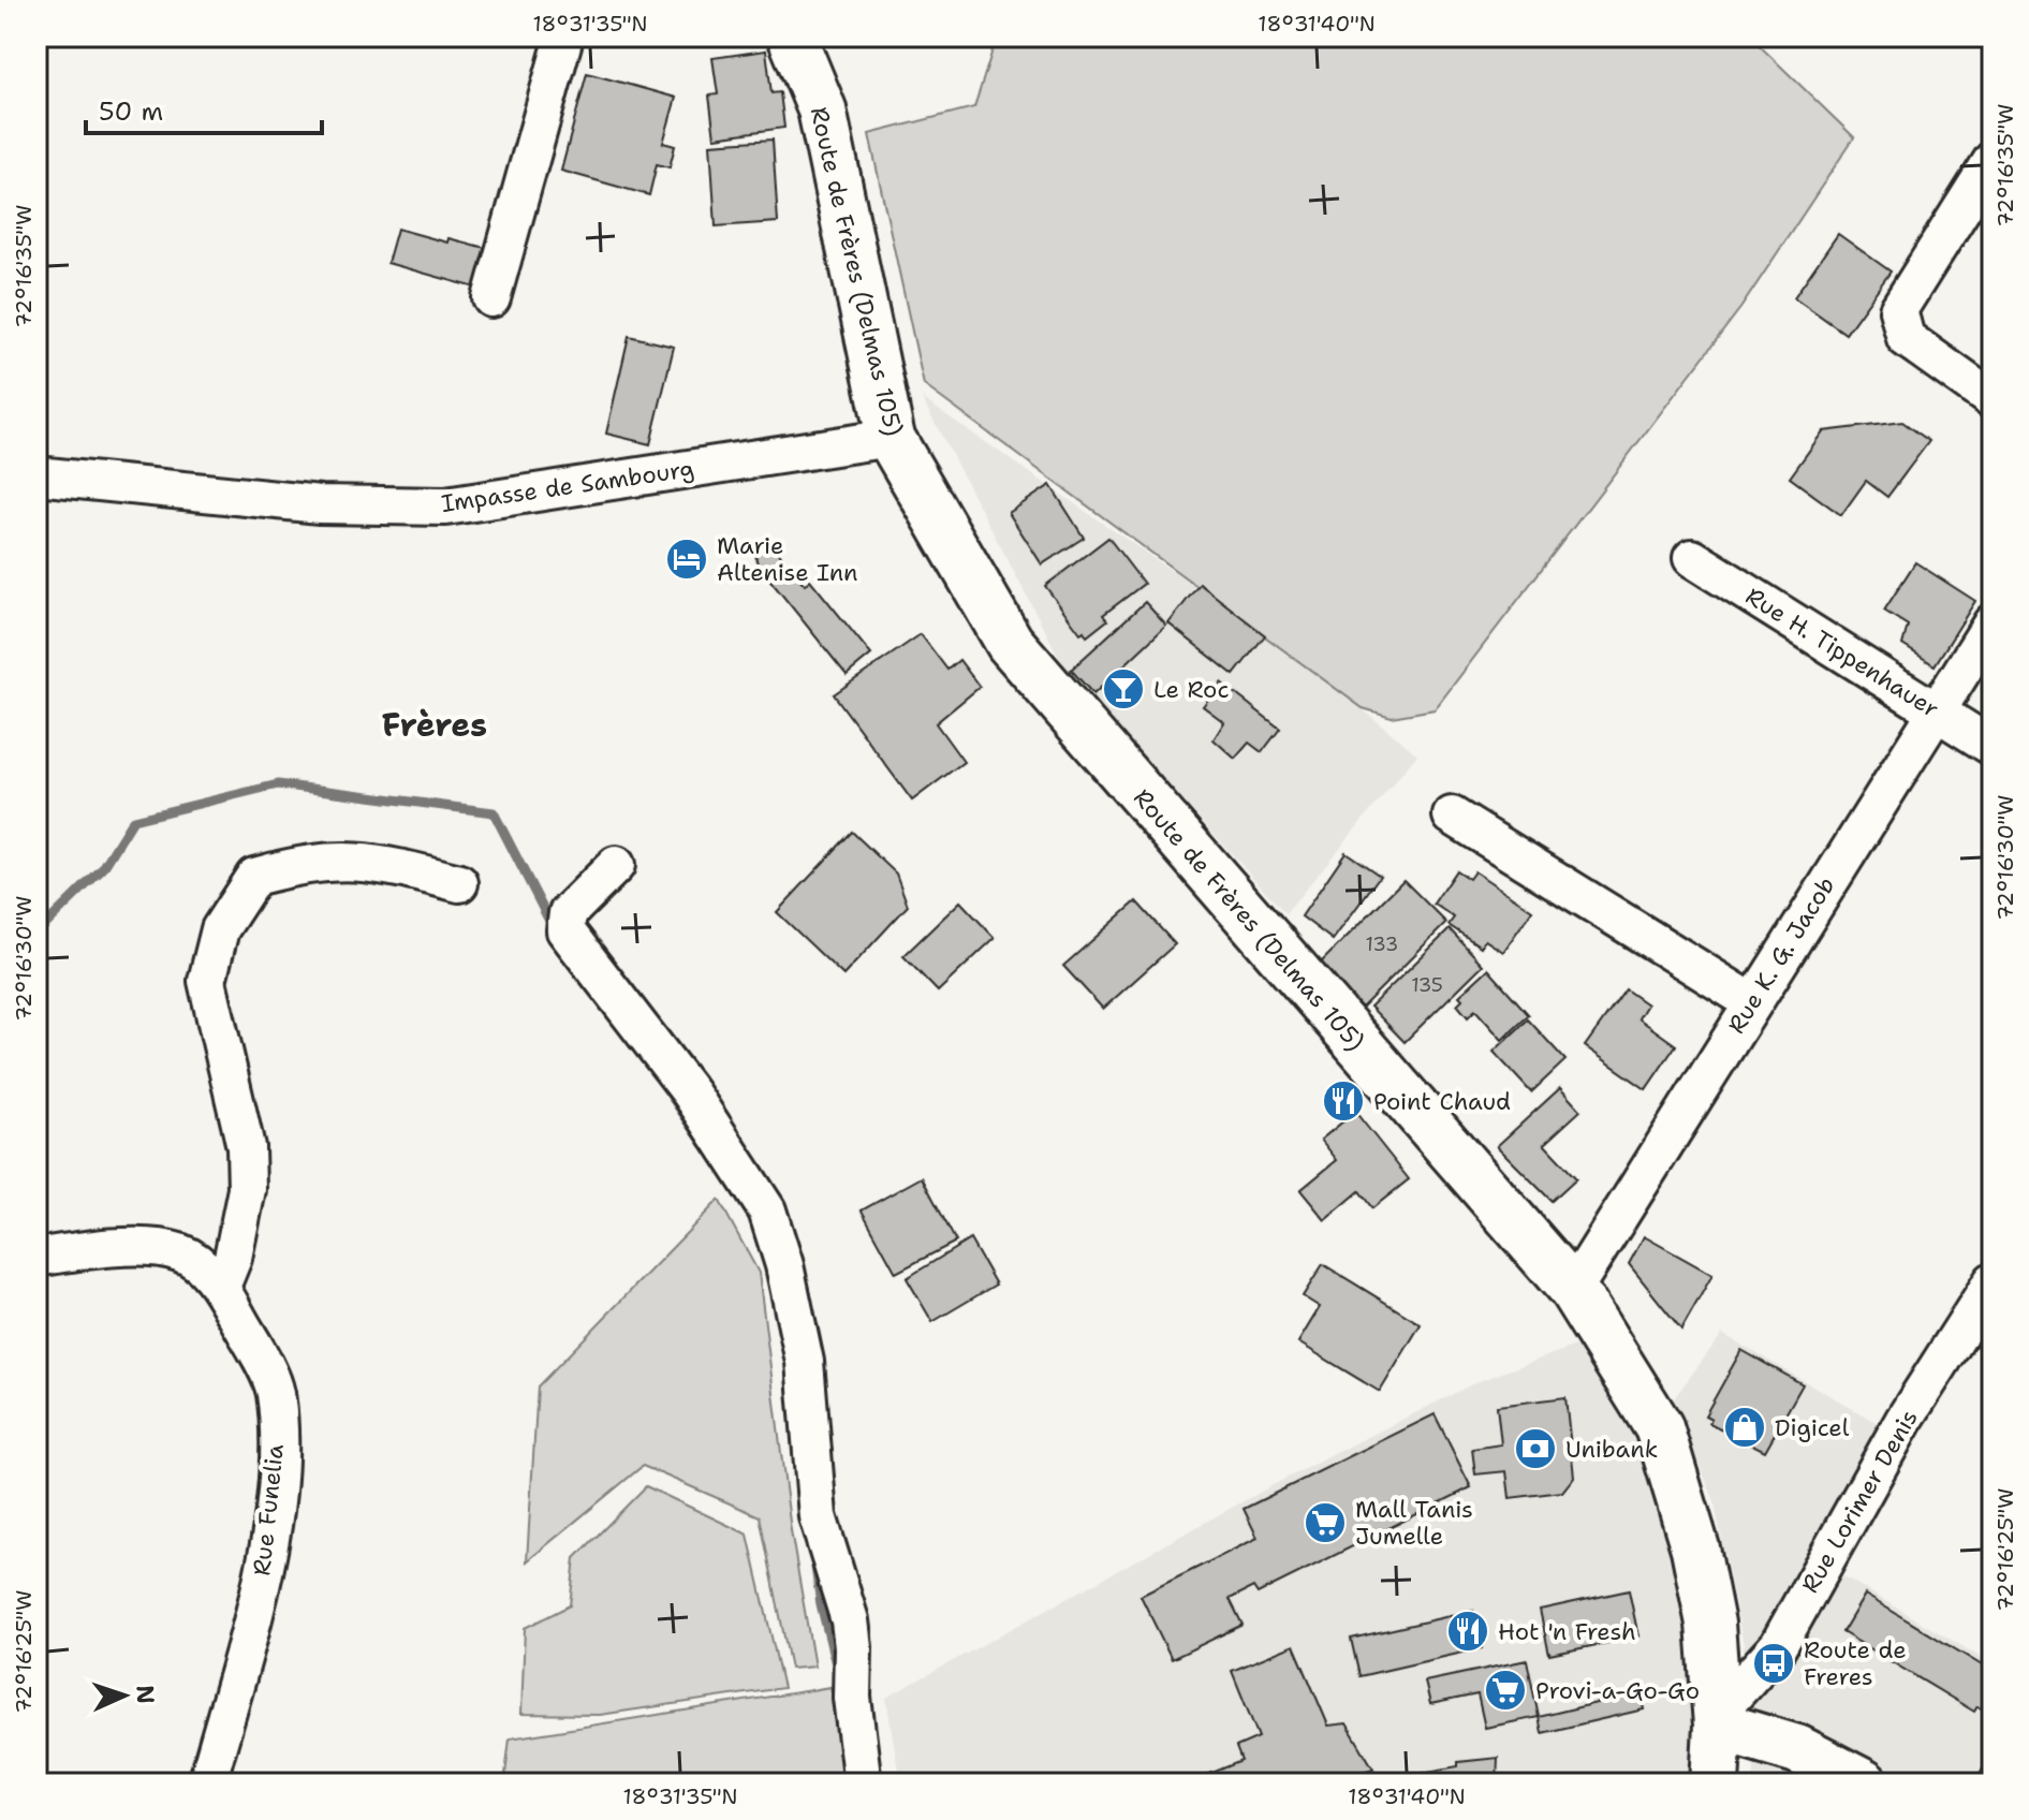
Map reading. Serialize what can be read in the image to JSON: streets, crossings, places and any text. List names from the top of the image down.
{
  "streets": {
    "main road": ["Route de Frères (Delmas 105)"],
    "street": [
      "Impasse de Sambourg",
      "Rue H. Tippenhauer",
      "Rue K. G. Jacob",
      "Rue Lorimer Denis",
      "Rue Funelia"
    ]
  },
  "crossings": [
    ["Route de Frères (Delmas 105)", "Impasse de Sambourg"],
    ["Route de Frères (Delmas 105)", "Rue K. G. Jacob"],
    ["Route de Frères (Delmas 105)", "Rue Lorimer Denis"],
    ["Rue H. Tippenhauer", "Rue K. G. Jacob"]
  ],
  "districts": ["Frères"],
  "places": {
    "hotel": ["Marie Altenise Inn"],
    "bar": ["Le Roc"],
    "restaurant": ["Point Chaud", "Hot 'n Fresh"],
    "shop": ["Digicel"],
    "bank": ["Unibank"],
    "supermarket": ["Mall Tanis Jumelle", "Provi-a-Go-Go"],
    "bus stop": ["Route de Freres"]
  },
  "house_numbers": ["133", "135"],
  "scale_bar": "50 m",
  "north": "right",
  "coordinates": [
    "18°31'35\"N",
    "18°31'40\"N",
    "72°16'35\"W",
    "72°16'30\"W",
    "72°16'25\"W"
  ]
}
